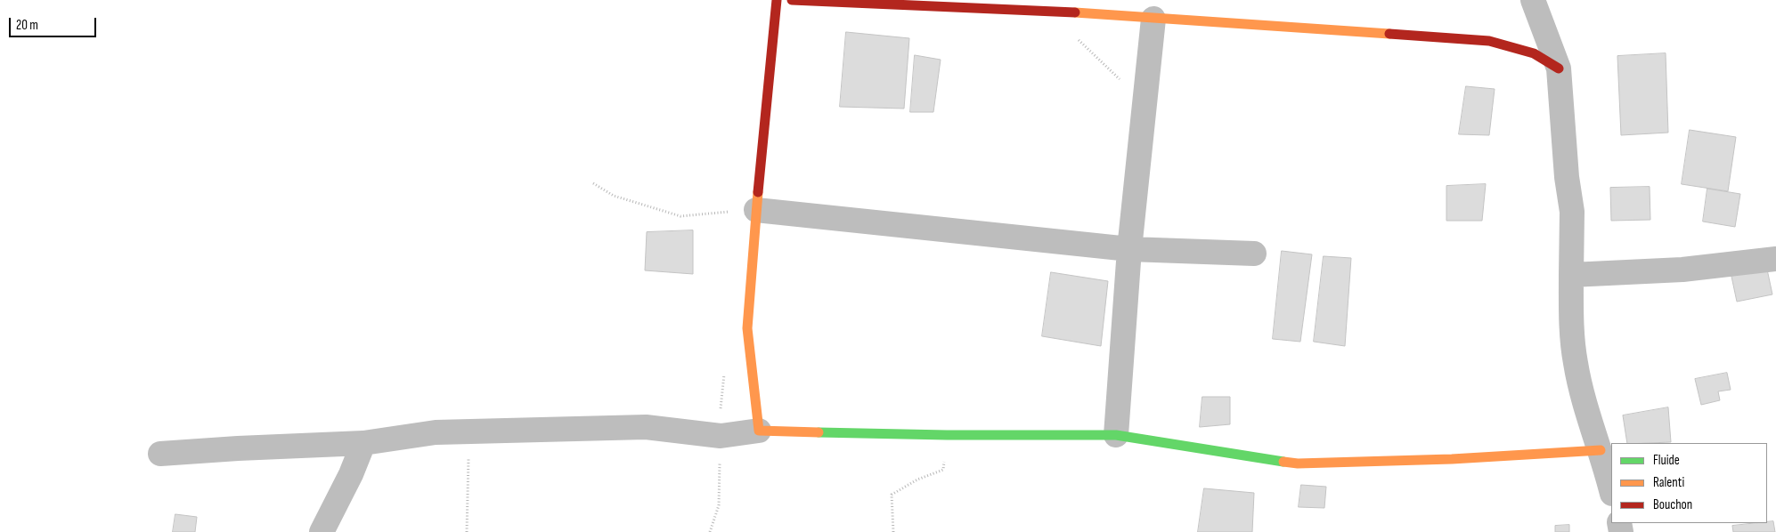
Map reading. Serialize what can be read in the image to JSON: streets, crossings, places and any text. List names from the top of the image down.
{
  "legend": ["Fluide", "Ralenti", "Bouchon"],
  "scale_bar": "20 m"
}
